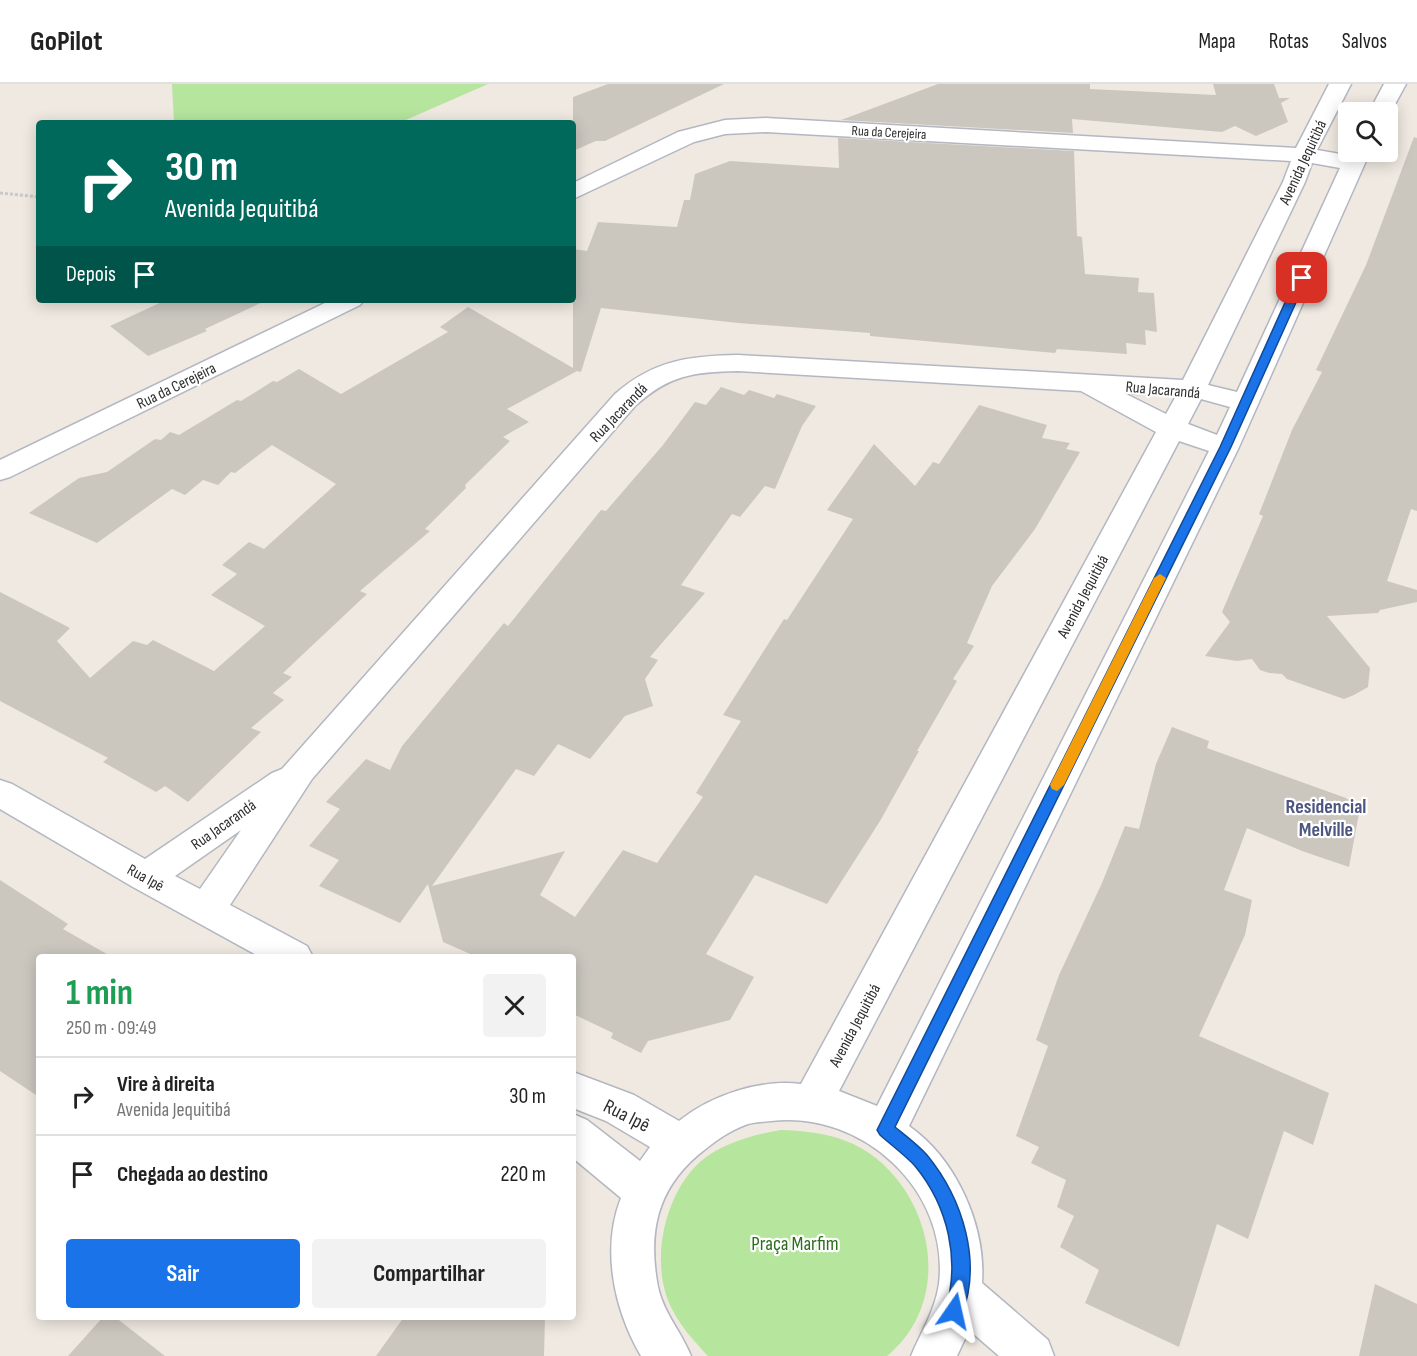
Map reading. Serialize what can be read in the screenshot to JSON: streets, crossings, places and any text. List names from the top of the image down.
{
  "streets": {
    "street": [
      "Rua da Cerejeira",
      "Avenida Jequitibá",
      "Rua Jacarandá",
      "Rua Ipê"
    ]
  },
  "crossings": [
    ["Rua da Cerejeira", "Avenida Jequitibá"],
    ["Avenida Jequitibá", "Rua Jacarandá"],
    ["Rua Jacarandá", "Rua Ipê"]
  ],
  "districts": ["Residencial Melville"],
  "parks": ["Praça Marfim"],
  "page": {
    "header": "GoPilot",
    "nav": ["Mapa", "Rotas", "Salvos"],
    "turn": ["30 m", "Avenida Jequitibá"],
    "then": "Depois",
    "heading": ["1 min", "250 m · 09:49"],
    "list": [
      {
        "name": "Vire à direita",
        "note": "Avenida Jequitibá",
        "value": "30 m"
      },
      {
        "name": "Chegada ao destino",
        "value": "220 m"
      }
    ],
    "buttons": ["Sair", "Compartilhar"]
  }
}
